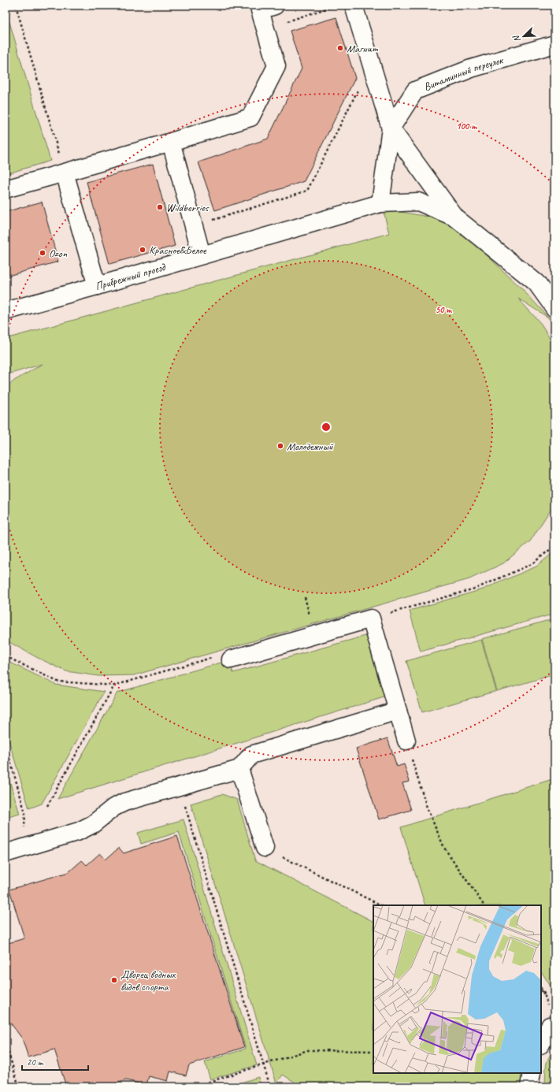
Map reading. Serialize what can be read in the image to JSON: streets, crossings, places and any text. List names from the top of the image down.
{
  "streets": {
    "street": ["Витаминный переулок", "Прибрежный проезд"]
  },
  "places": [
    "Магнит",
    "Wildberries",
    "Красное&Белое",
    "Ozon",
    "Молодежный",
    "Дворец водных видов спорта"
  ],
  "scale_bar": "20 m",
  "north": "bottom left",
  "rings": ["100 m", "50 m"]
}
